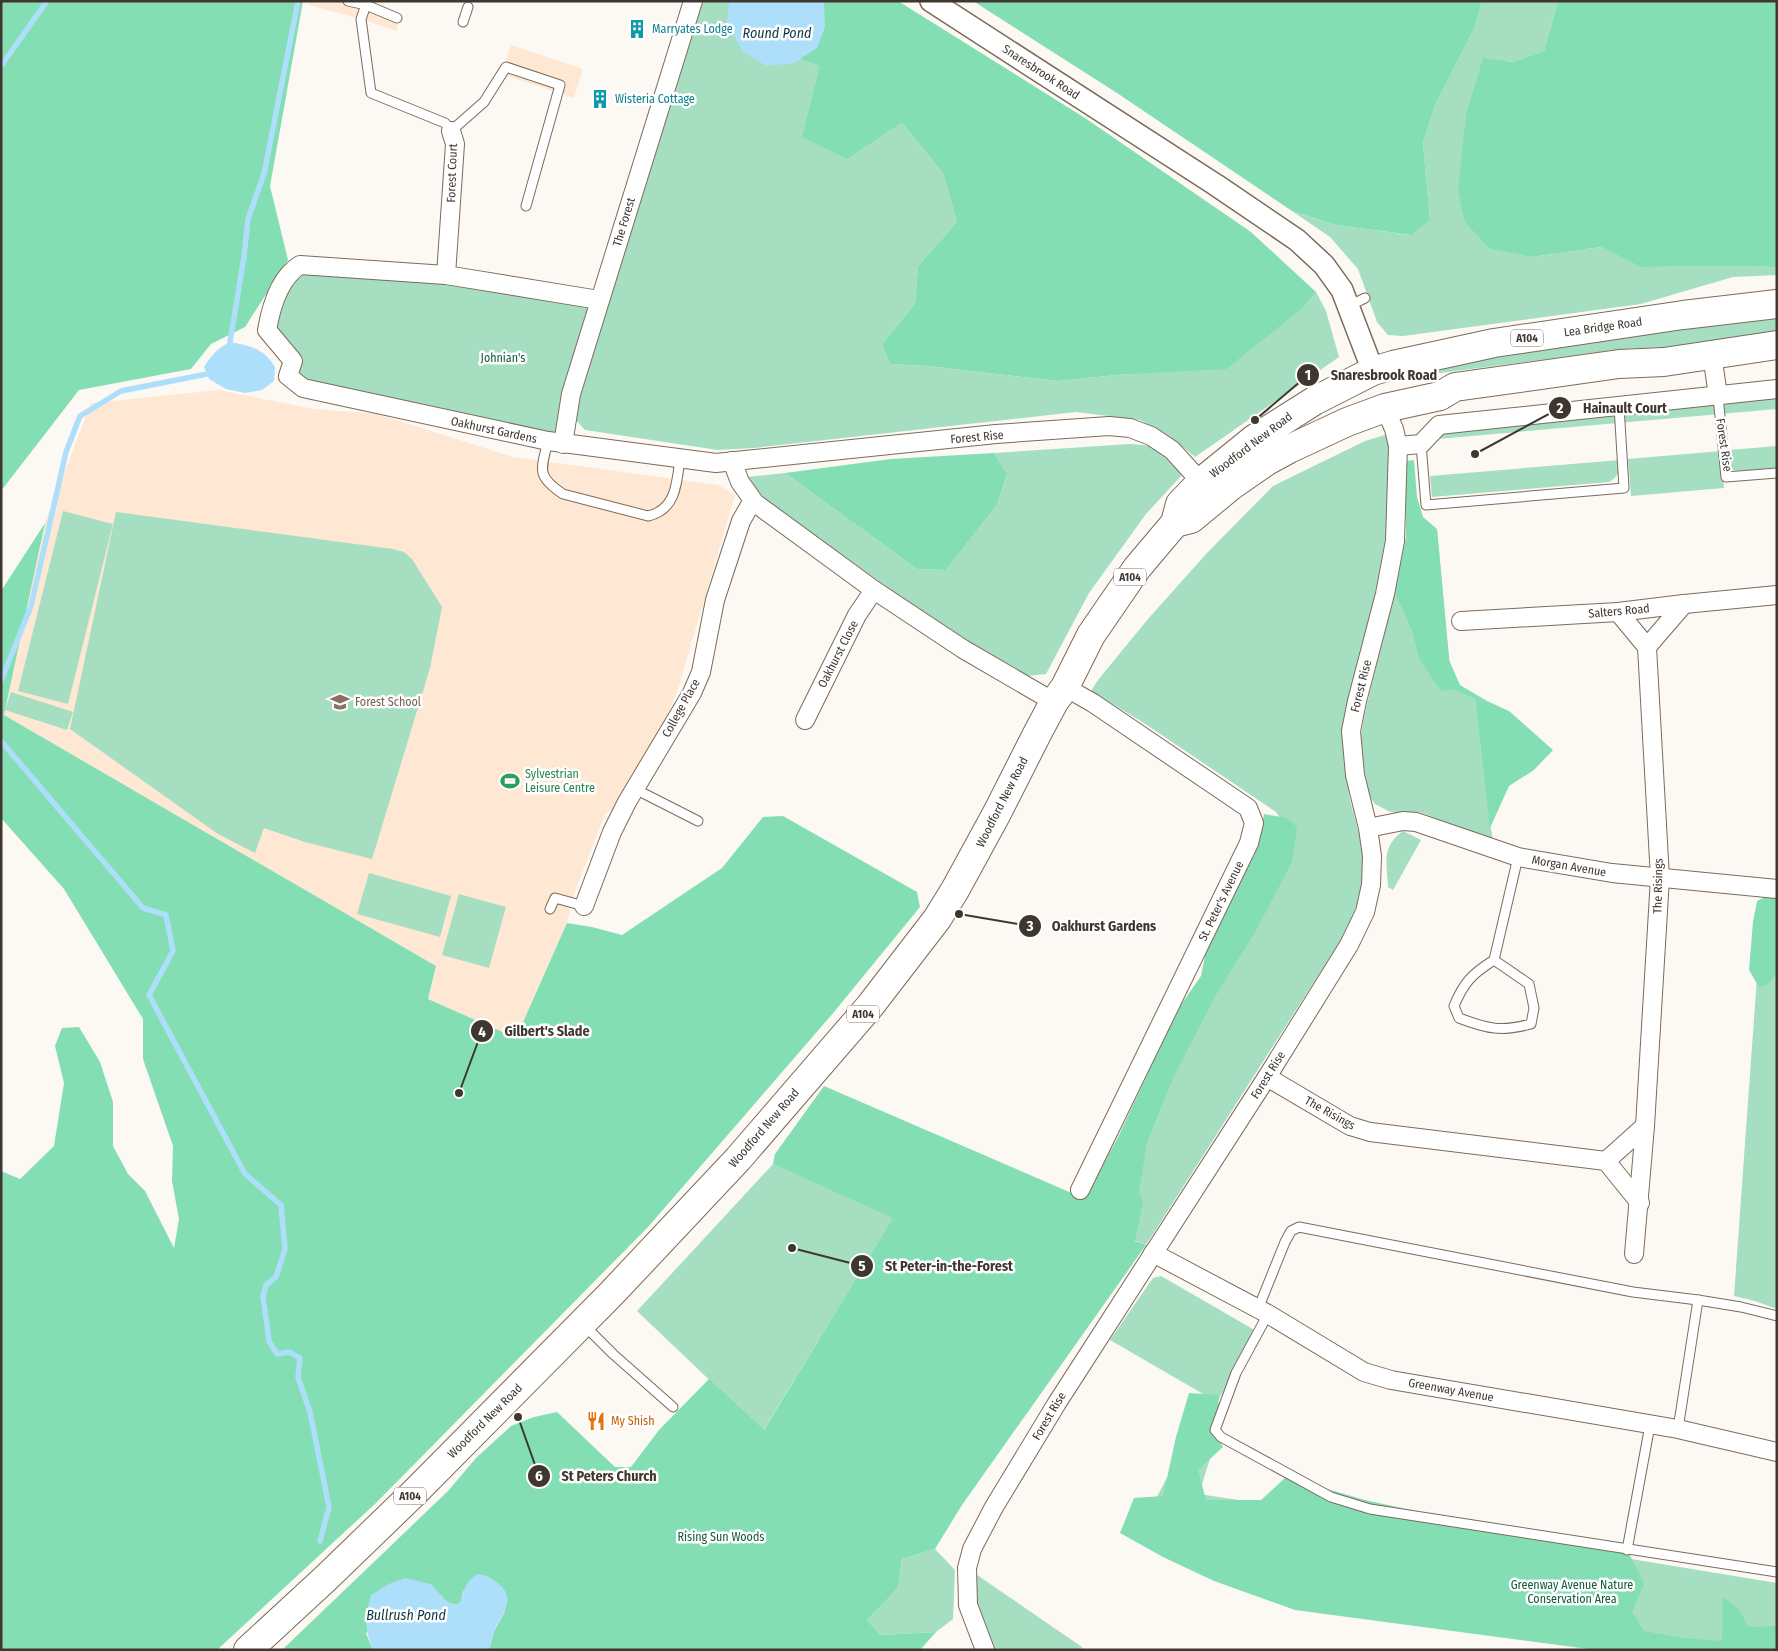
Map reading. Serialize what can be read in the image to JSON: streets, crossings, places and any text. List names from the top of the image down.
{
  "streets": {
    "main road": ["Lea Bridge Road", "A104", "Woodford New Road"],
    "street": [
      "Snaresbrook Road",
      "Forest Court",
      "The Forest",
      "Oakhurst Gardens",
      "Forest Rise",
      "Salters Road",
      "Oakhurst Close",
      "College Place",
      "Morgan Avenue",
      "The Risings",
      "St. Peter's Avenue",
      "Greenway Avenue"
    ]
  },
  "crossings": [
    ["Snaresbrook Road", "Lea Bridge Road"],
    ["Snaresbrook Road", "A104"],
    ["Snaresbrook Road", "Forest Rise"],
    ["Snaresbrook Road", "Woodford New Road"],
    ["Forest Court", "Oakhurst Gardens"],
    ["The Forest", "Oakhurst Gardens"],
    ["Lea Bridge Road", "A104"],
    ["Lea Bridge Road", "Forest Rise"],
    ["Lea Bridge Road", "Woodford New Road"],
    ["A104", "Forest Rise"],
    ["A104", "Woodford New Road"],
    ["Oakhurst Gardens", "Forest Rise"],
    ["Forest Rise", "Woodford New Road"],
    ["Forest Rise", "Morgan Avenue"],
    ["Forest Rise", "The Risings"],
    ["Forest Rise", "Greenway Avenue"],
    ["Woodford New Road", "St. Peter's Avenue"],
    ["Morgan Avenue", "The Risings"]
  ],
  "water": ["Round Pond", "Bullrush Pond"],
  "parks": ["Johnian's", "Rising Sun Woods", "Greenway Avenue Nature Conservation Area"],
  "places": {
    "building": ["Marryates Lodge", "Wisteria Cottage"],
    "other": [
      "Snaresbrook Road",
      "Hainault Court",
      "Oakhurst Gardens",
      "Gilbert's Slade",
      "St Peter-in-the-Forest",
      "St Peters Church"
    ],
    "school or university": ["Forest School"],
    "sports": ["Sylvestrian Leisure Centre"],
    "restaurant": ["My Shish"]
  }
}
